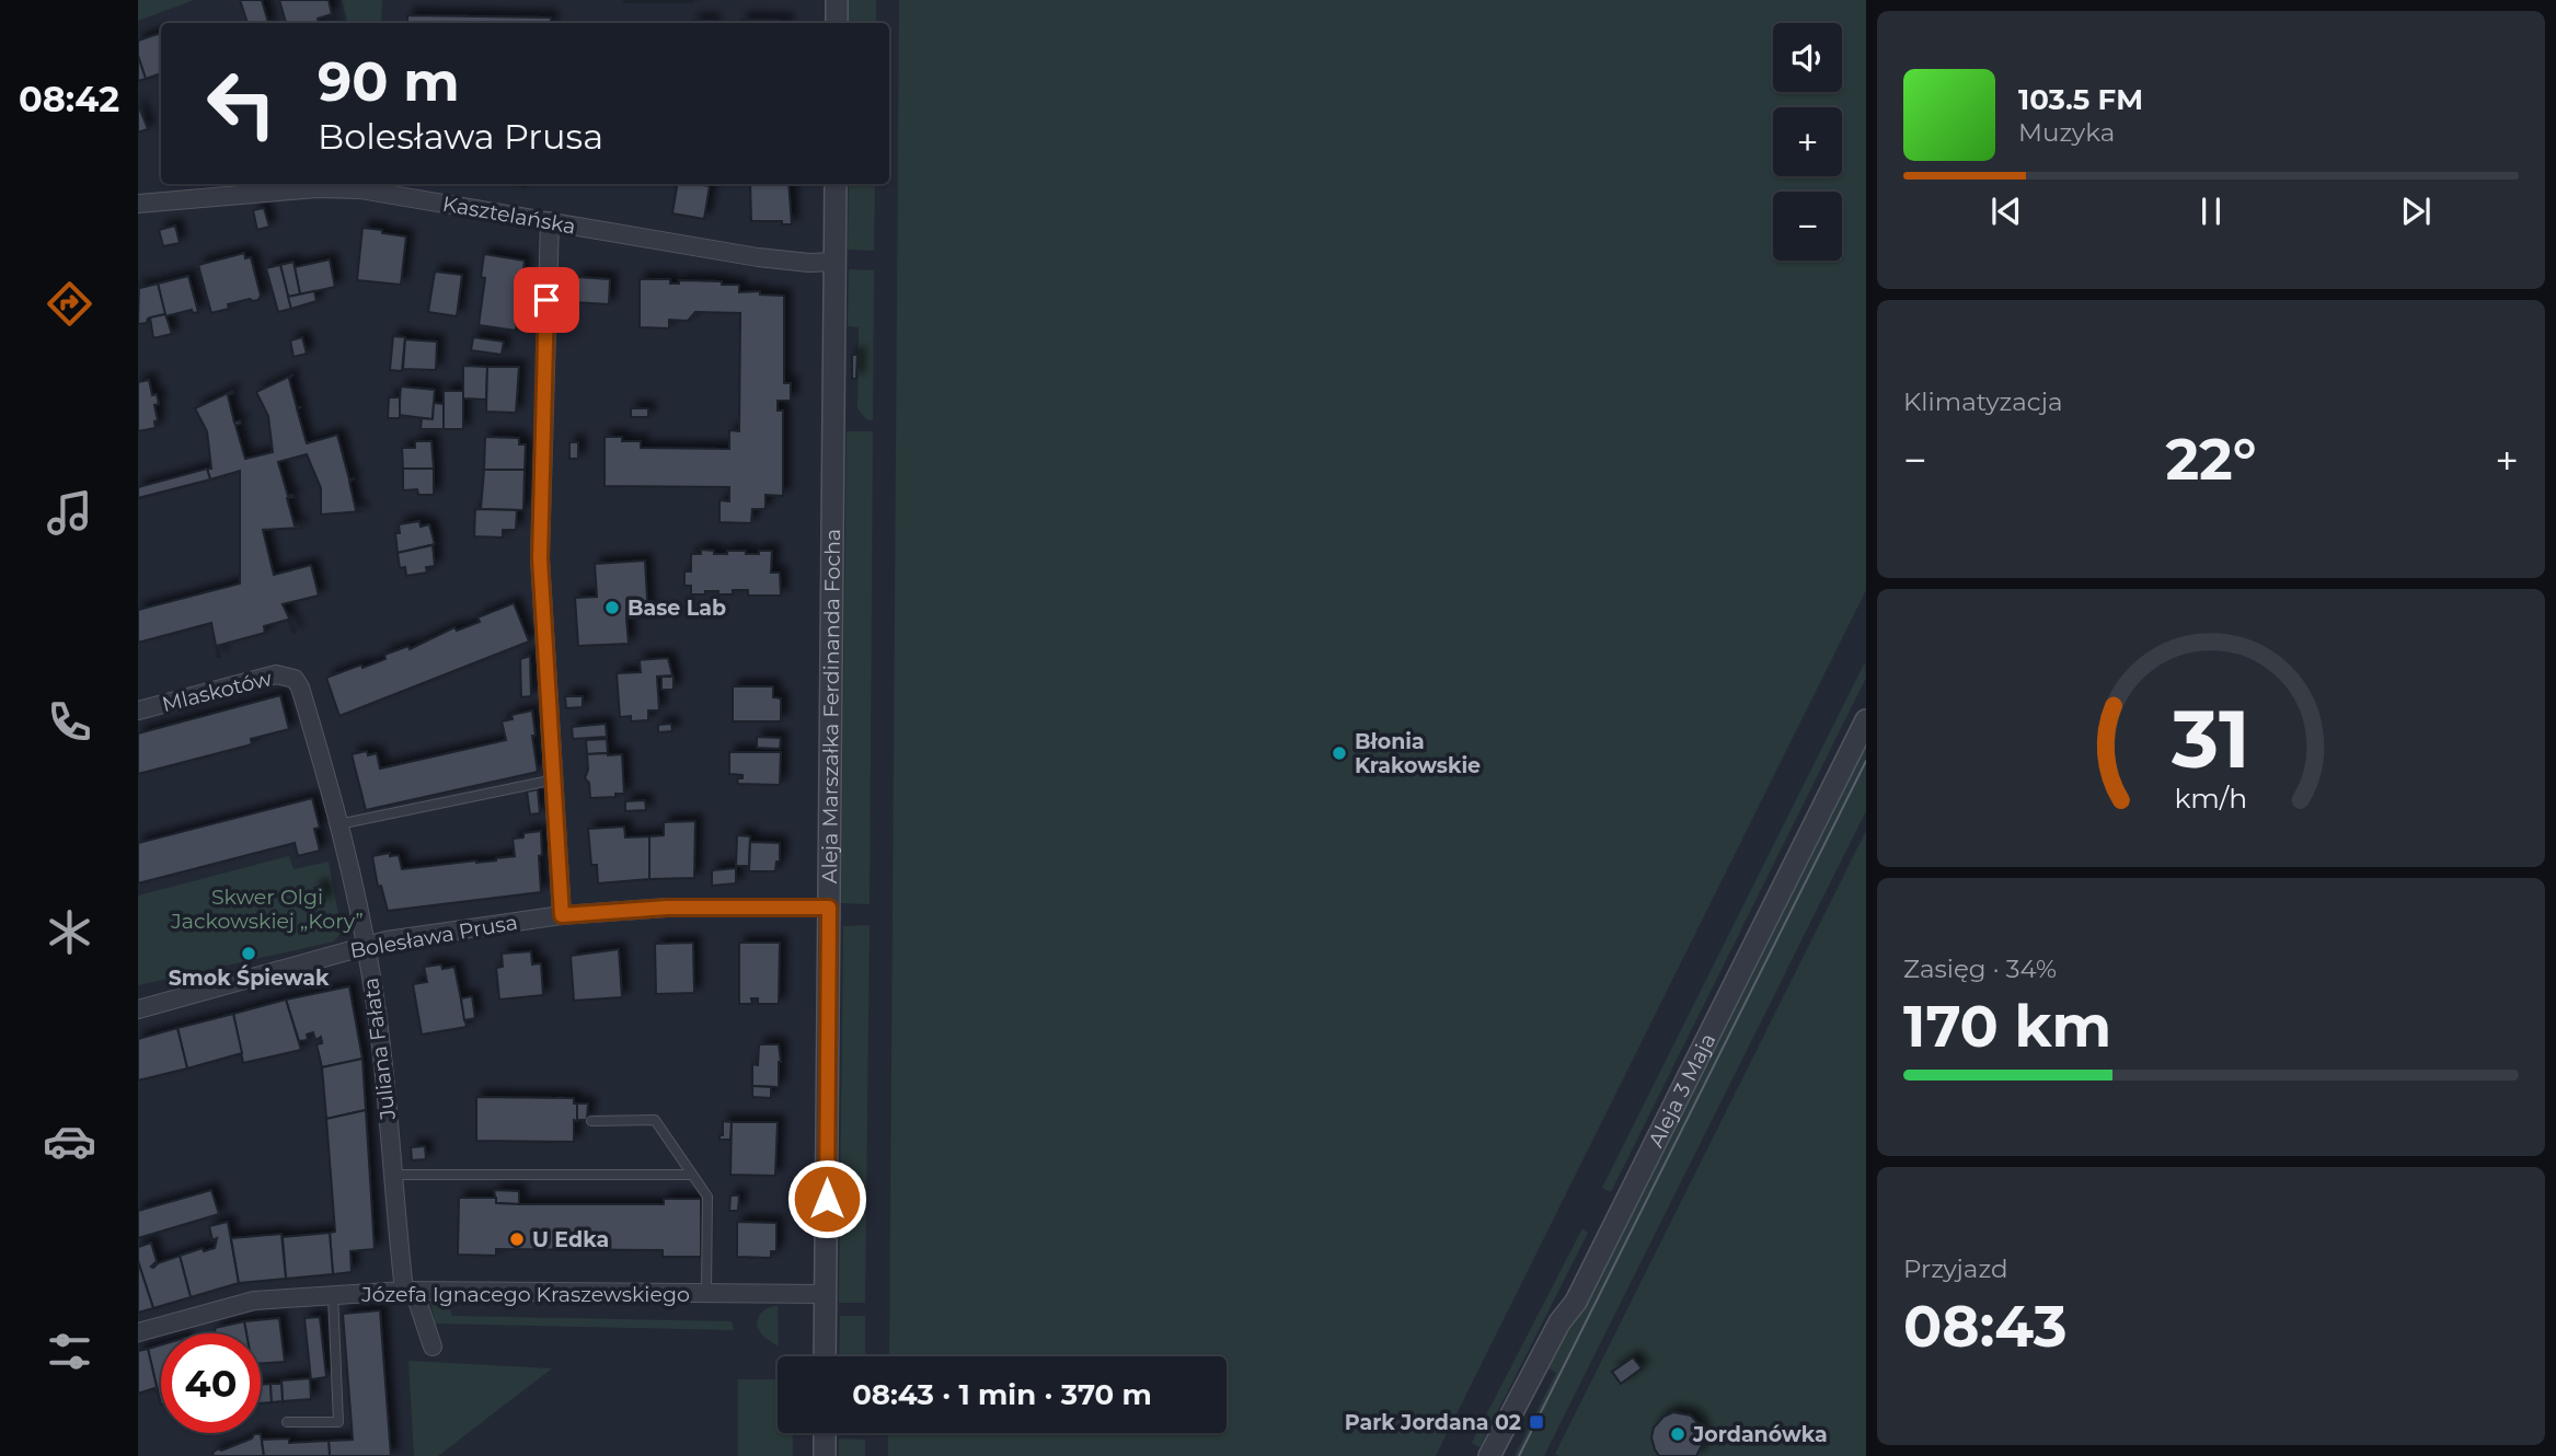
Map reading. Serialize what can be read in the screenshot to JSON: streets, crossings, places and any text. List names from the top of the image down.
{
  "streets": {
    "street": [
      "Kasztelańska",
      "Mlaskotów",
      "Aleja Marszałka Ferdinanda Focha",
      "Bolesława Prusa",
      "Juliana Fałata",
      "Aleja 3 Maja",
      "Józefa Ignacego Kraszewskiego"
    ]
  },
  "crossings": [
    ["Kasztelańska", "Aleja Marszałka Ferdinanda Focha"],
    ["Mlaskotów", "Juliana Fałata"],
    ["Aleja Marszałka Ferdinanda Focha", "Bolesława Prusa"],
    ["Aleja Marszałka Ferdinanda Focha", "Józefa Ignacego Kraszewskiego"],
    ["Bolesława Prusa", "Juliana Fałata"],
    ["Juliana Fałata", "Józefa Ignacego Kraszewskiego"]
  ],
  "parks": ["Skwer Olgi Jackowskiej „Kory”"],
  "places": {
    "other": [
      "Base Lab",
      "Błonia Krakowskie",
      "Smok Śpiewak",
      "U Edka",
      "Jordanówka"
    ],
    "transit": ["Park Jordana 02"]
  },
  "page": {
    "tabs": "08:42",
    "map_buttons": ["+", "−"],
    "turn": ["90 m", "Bolesława Prusa"],
    "song": ["103.5 FM", "Muzyka"],
    "tile": [
      "Klimatyzacja",
      ["Zasięg · 34%", "170 km"],
      ["Przyjazd", "08:43"]
    ],
    "heat": ["−", "22°", "+"],
    "limit": "40",
    "trip": "08:43 · 1 min · 370 m",
    "gauge": ["31", "km/h"]
  }
}
